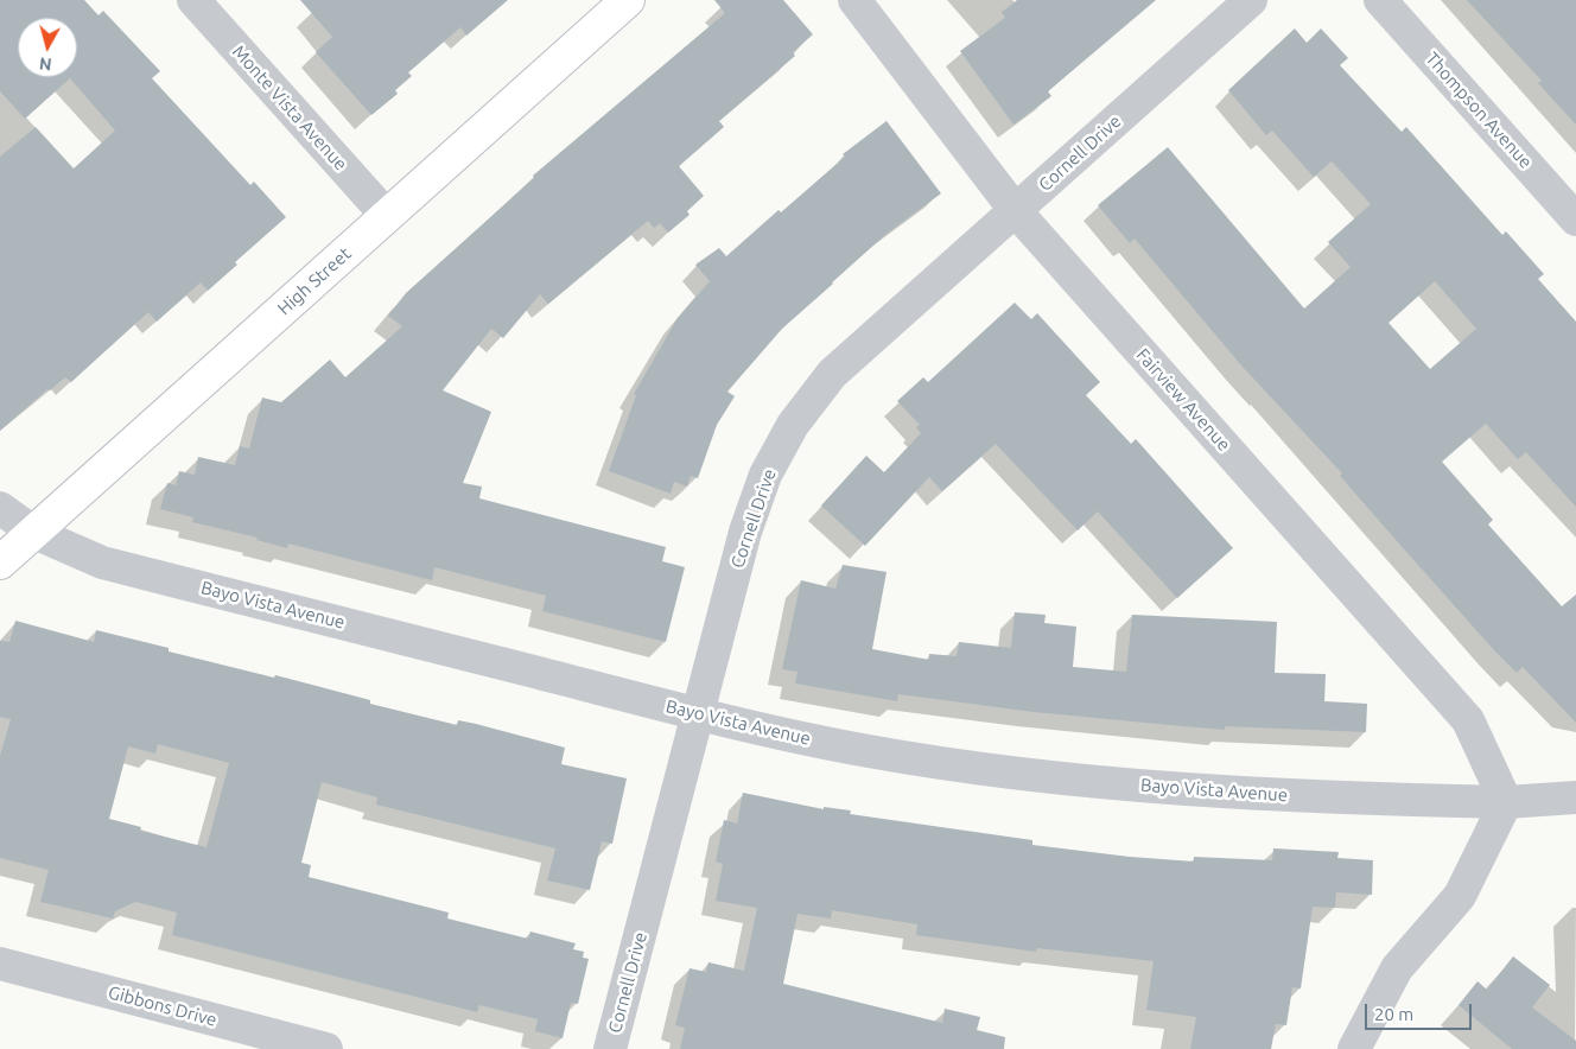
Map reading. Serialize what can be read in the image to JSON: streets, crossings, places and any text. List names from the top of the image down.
{
  "streets": {
    "main road": ["High Street"],
    "street": [
      "Monte Vista Avenue",
      "Thompson Avenue",
      "Cornell Drive",
      "Fairview Avenue",
      "Bayo Vista Avenue",
      "Gibbons Drive"
    ]
  },
  "crossings": [
    ["Monte Vista Avenue", "High Street"],
    ["Cornell Drive", "Fairview Avenue"],
    ["Cornell Drive", "Bayo Vista Avenue"],
    ["High Street", "Bayo Vista Avenue"],
    ["Fairview Avenue", "Bayo Vista Avenue"]
  ],
  "scale_bar": "20 m",
  "north": "bottom"
}
